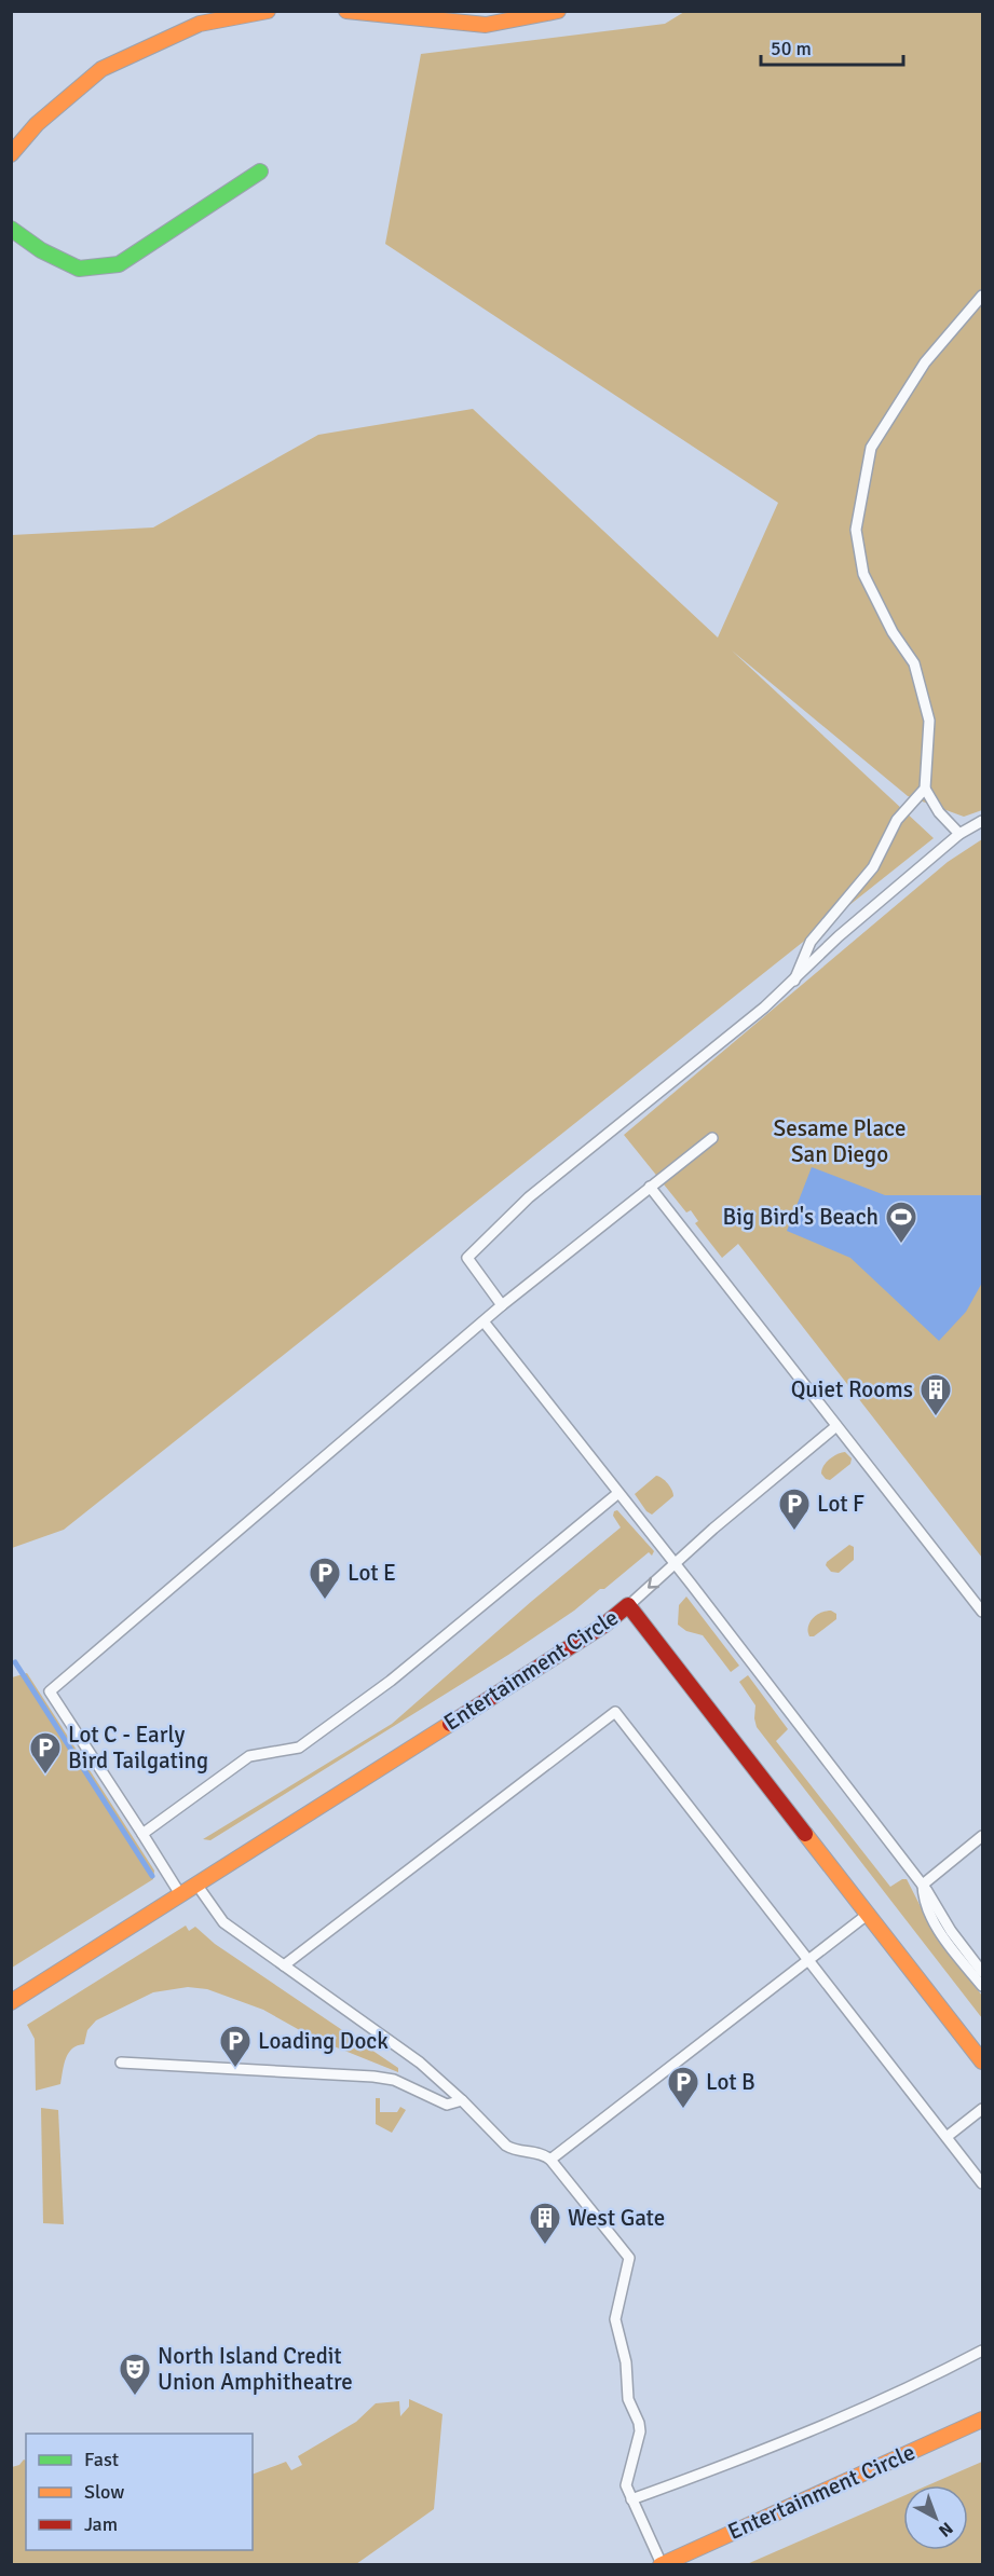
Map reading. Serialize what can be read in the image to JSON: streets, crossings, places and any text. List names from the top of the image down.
{
  "streets": {
    "street": ["Entertainment Circle"]
  },
  "parks": ["Sesame Place San Diego"],
  "places": {
    "sports": ["Big Bird's Beach"],
    "building": ["Quiet Rooms", "West Gate"],
    "parking": [
      "Lot F",
      "Lot E",
      "Lot C - Early Bird Tailgating",
      "Loading Dock",
      "Lot B"
    ],
    "theatre": ["North Island Credit Union Amphitheatre"]
  },
  "legend": ["Fast", "Slow", "Jam"],
  "scale_bar": "50 m",
  "north": "bottom right"
}
